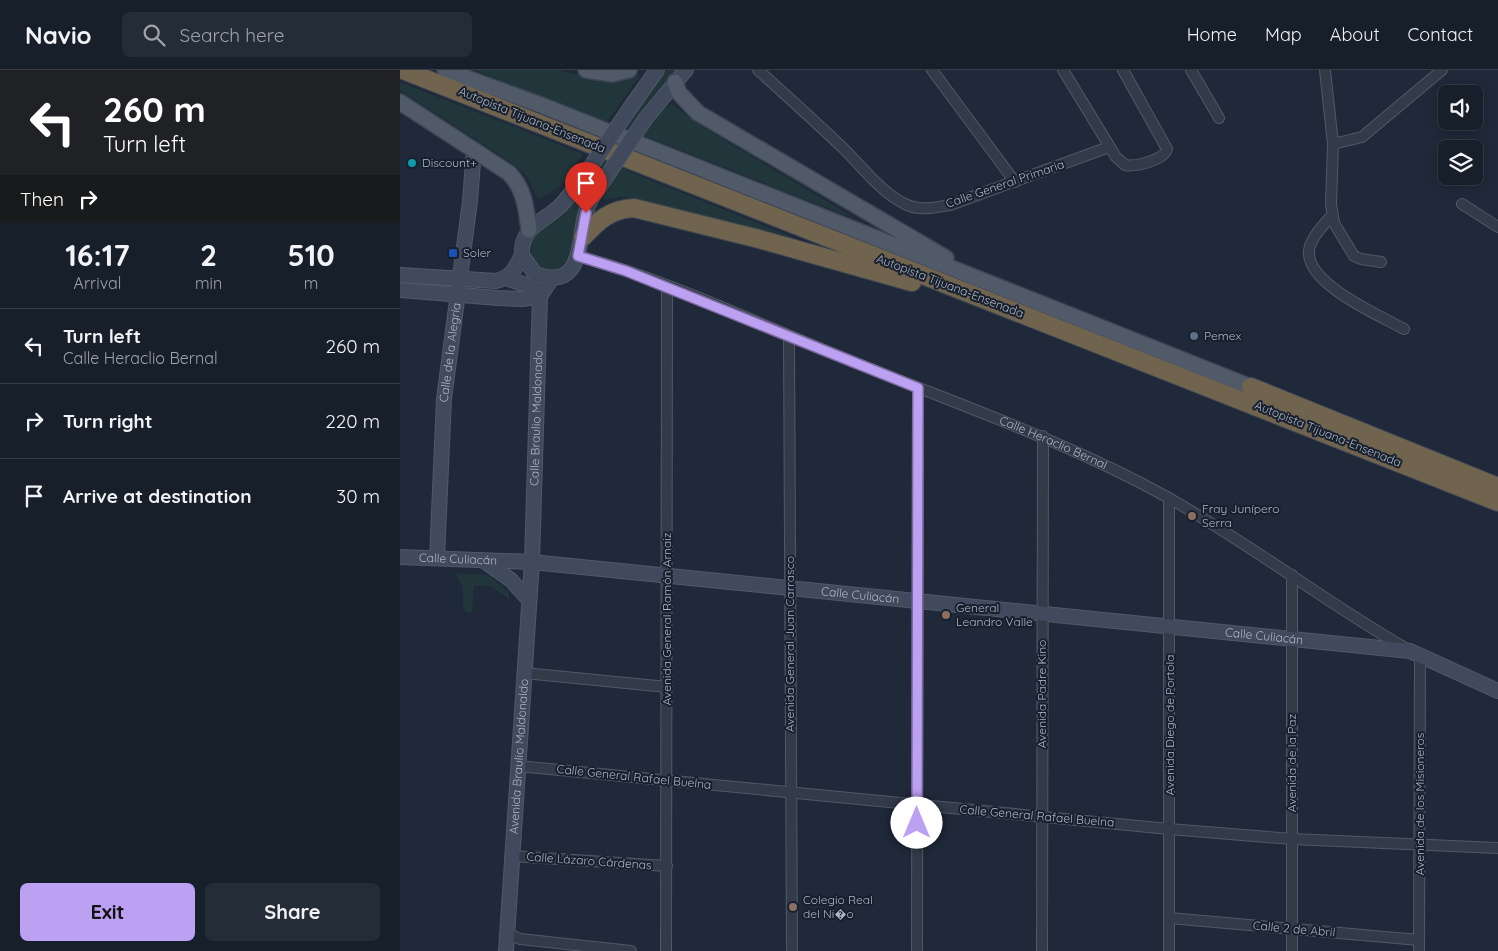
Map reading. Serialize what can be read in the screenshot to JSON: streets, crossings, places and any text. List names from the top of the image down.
{
  "streets": {
    "highway": ["Autopista Tijuana-Ensenada"],
    "street": [
      "Calle General Primaria",
      "Calle de la Alegría",
      "Calle Braulio Maldonado",
      "Calle Heraclio Bernal",
      "Calle Culiacán",
      "Avenida General Ramón Arnaiz",
      "Avenida General Juan Carrasco",
      "Avenida Padre Kino",
      "Avenida Diego de Portola",
      "Avenida Braulio Maldonaldo",
      "Avenida de la Paz",
      "Calle General Rafael Buelna",
      "Avenida de los Misioneros",
      "Calle Lázaro Cárdenas",
      "Calle 2 de Abril"
    ]
  },
  "crossings": [
    ["Calle de la Alegría", "Calle Culiacán"],
    ["Calle Braulio Maldonado", "Calle Culiacán"],
    ["Calle Braulio Maldonado", "Avenida Braulio Maldonaldo"],
    ["Calle Heraclio Bernal", "Calle Culiacán"],
    ["Calle Heraclio Bernal", "Avenida General Ramón Arnaiz"],
    ["Calle Heraclio Bernal", "Avenida General Juan Carrasco"],
    ["Calle Heraclio Bernal", "Avenida Padre Kino"],
    ["Calle Heraclio Bernal", "Avenida Diego de Portola"],
    ["Calle Heraclio Bernal", "Avenida de la Paz"],
    ["Calle Heraclio Bernal", "Avenida de los Misioneros"],
    ["Calle Culiacán", "Avenida General Ramón Arnaiz"],
    ["Calle Culiacán", "Avenida General Juan Carrasco"],
    ["Calle Culiacán", "Avenida Padre Kino"],
    ["Calle Culiacán", "Avenida Diego de Portola"],
    ["Calle Culiacán", "Avenida Braulio Maldonaldo"],
    ["Calle Culiacán", "Avenida de la Paz"],
    ["Calle Culiacán", "Avenida de los Misioneros"],
    ["Avenida General Ramón Arnaiz", "Calle General Rafael Buelna"],
    ["Avenida General Ramón Arnaiz", "Calle Lázaro Cárdenas"],
    ["Avenida General Juan Carrasco", "Calle General Rafael Buelna"],
    ["Avenida Padre Kino", "Calle General Rafael Buelna"],
    ["Avenida Diego de Portola", "Calle General Rafael Buelna"],
    ["Avenida Diego de Portola", "Calle 2 de Abril"],
    ["Avenida Braulio Maldonaldo", "Calle General Rafael Buelna"],
    ["Avenida Braulio Maldonaldo", "Calle Lázaro Cárdenas"],
    ["Avenida de la Paz", "Calle General Rafael Buelna"],
    ["Avenida de la Paz", "Calle 2 de Abril"],
    ["Calle General Rafael Buelna", "Avenida de los Misioneros"],
    ["Avenida de los Misioneros", "Calle 2 de Abril"]
  ],
  "places": {
    "other": [
      "Discount+",
      "Pemex",
      "Fray Junípero Serra",
      "General Leandro Valle",
      "Colegio Real del Ni�o"
    ],
    "transit": ["Soler"]
  },
  "page": {
    "header": "Navio",
    "search": "Search here",
    "nav": [
      "Home",
      "Map",
      "About",
      "Contact"
    ],
    "turn": ["260 m", "Turn left"],
    "then": "Then",
    "eta": [
      "16:17",
      "Arrival",
      "2",
      "min",
      "510",
      "m"
    ],
    "list": [
      {
        "name": "Turn left",
        "note": "Calle Heraclio Bernal",
        "value": "260 m"
      },
      {
        "name": "Turn right",
        "value": "220 m"
      },
      {
        "name": "Arrive at destination",
        "value": "30 m"
      }
    ],
    "buttons": ["Exit", "Share"]
  }
}
